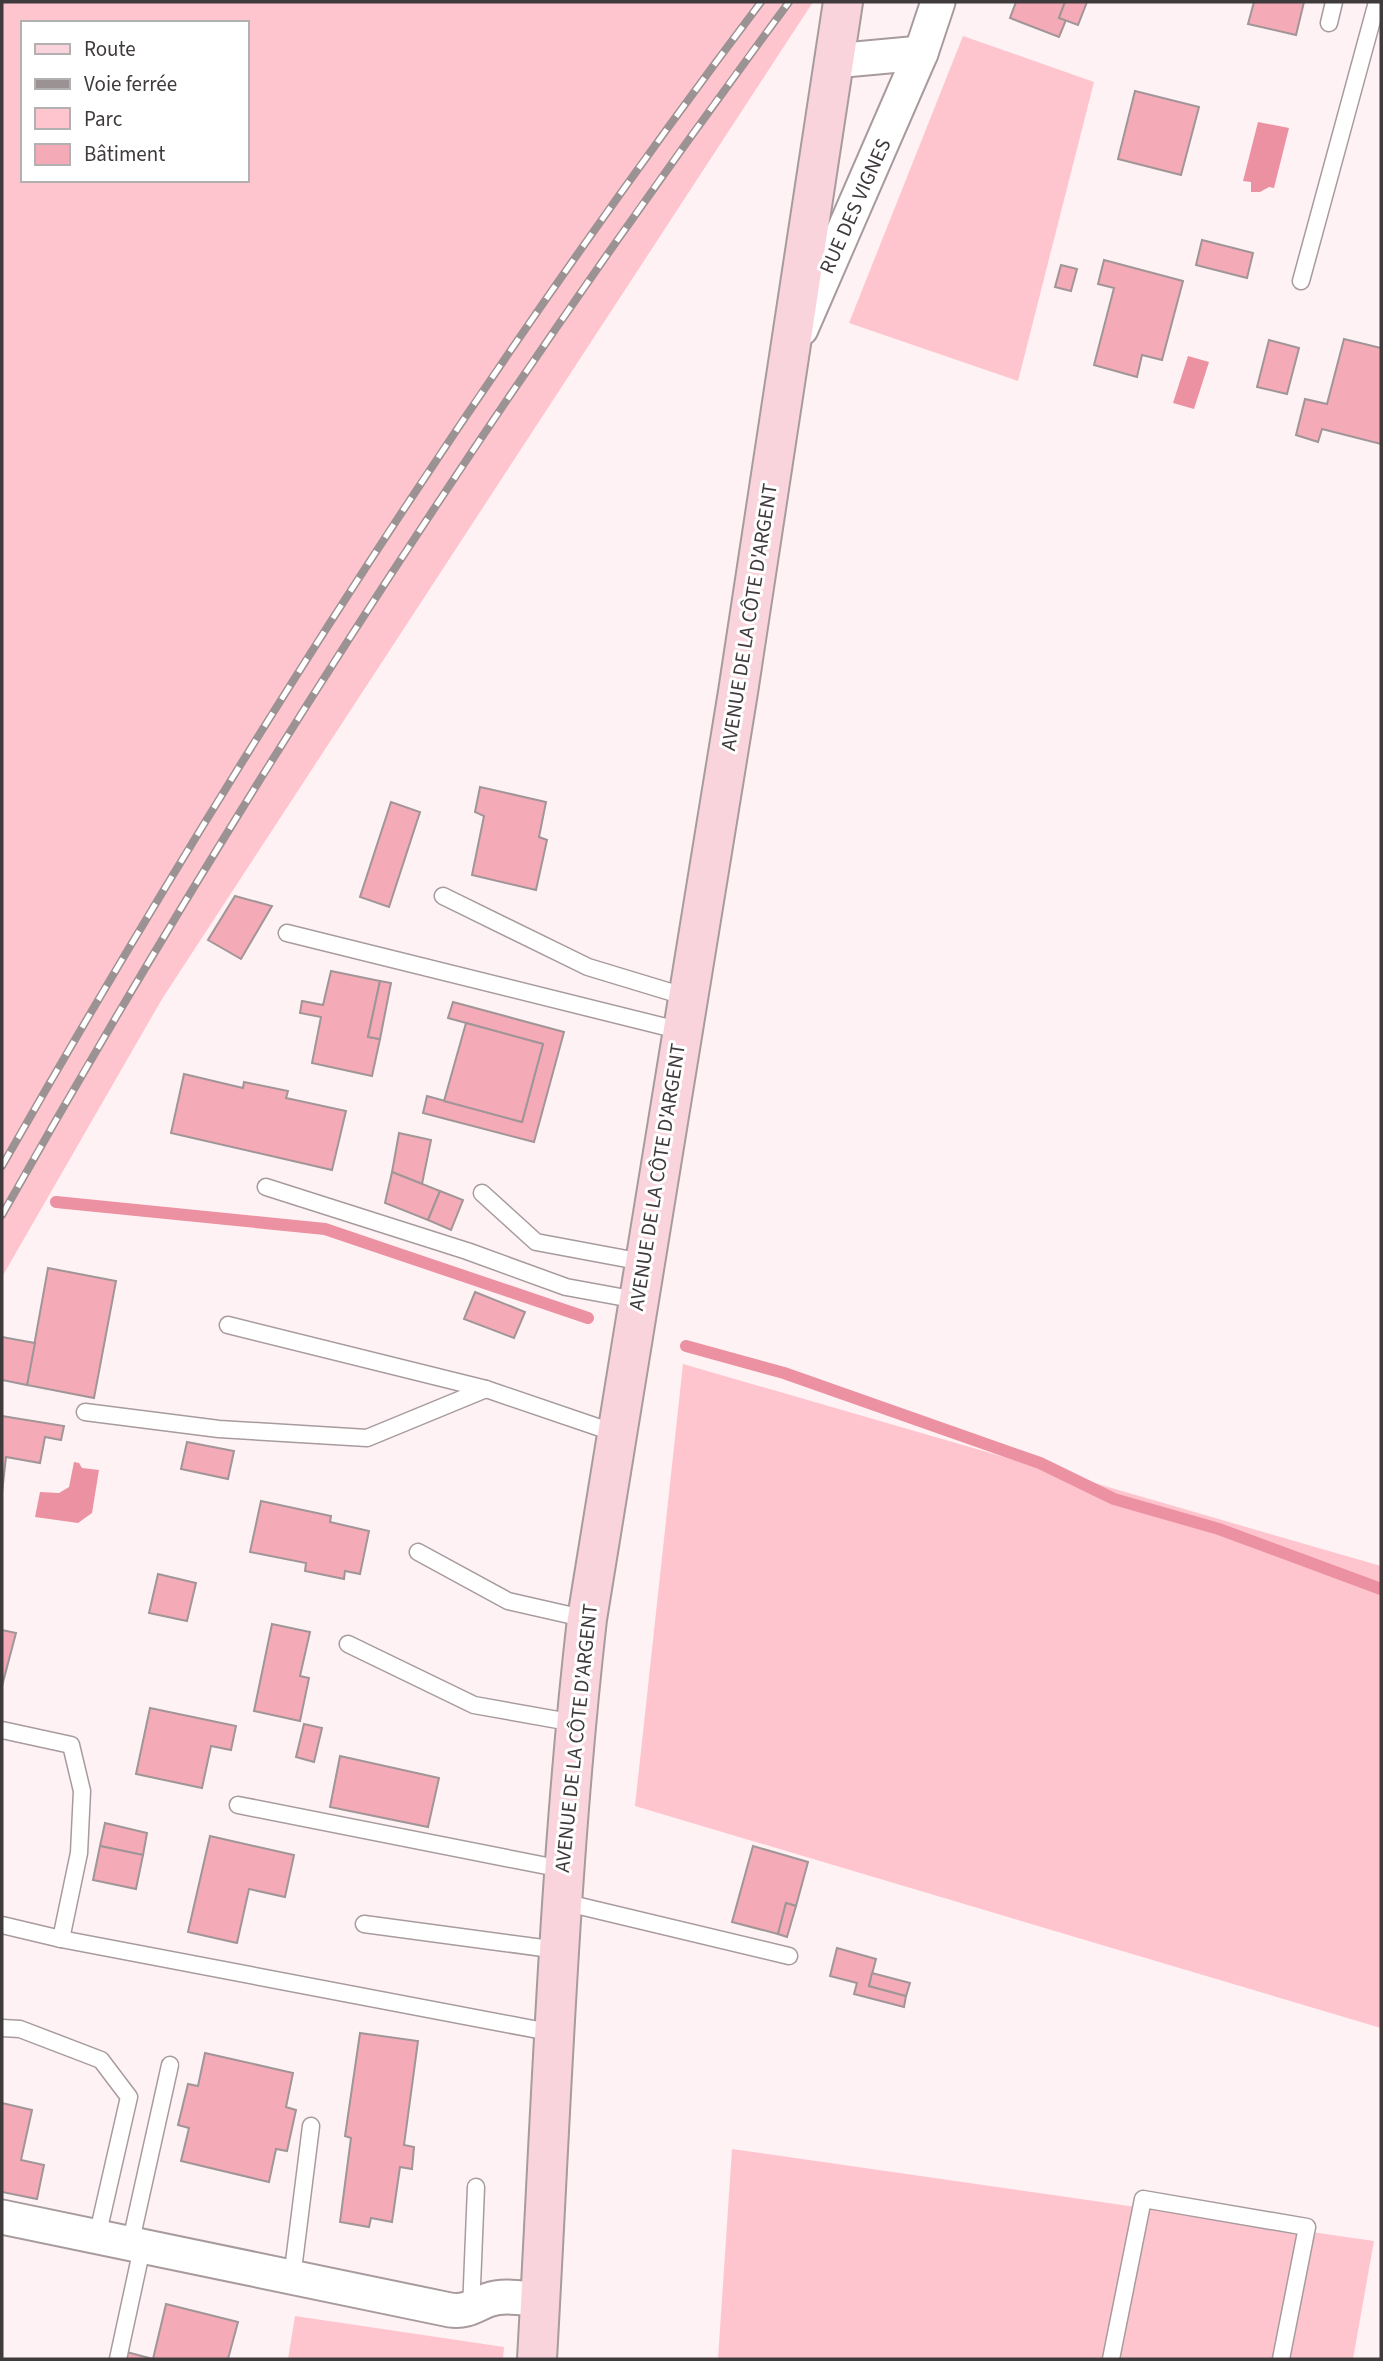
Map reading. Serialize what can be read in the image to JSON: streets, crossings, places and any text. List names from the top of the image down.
{
  "streets": {
    "main road": ["AVENUE DE LA CÔTE D'ARGENT"],
    "street": ["RUE DES VIGNES"]
  },
  "crossings": [
    ["RUE DES VIGNES", "AVENUE DE LA CÔTE D'ARGENT"]
  ],
  "legend": [
    "Route",
    "Voie ferrée",
    "Parc",
    "Bâtiment"
  ]
}
